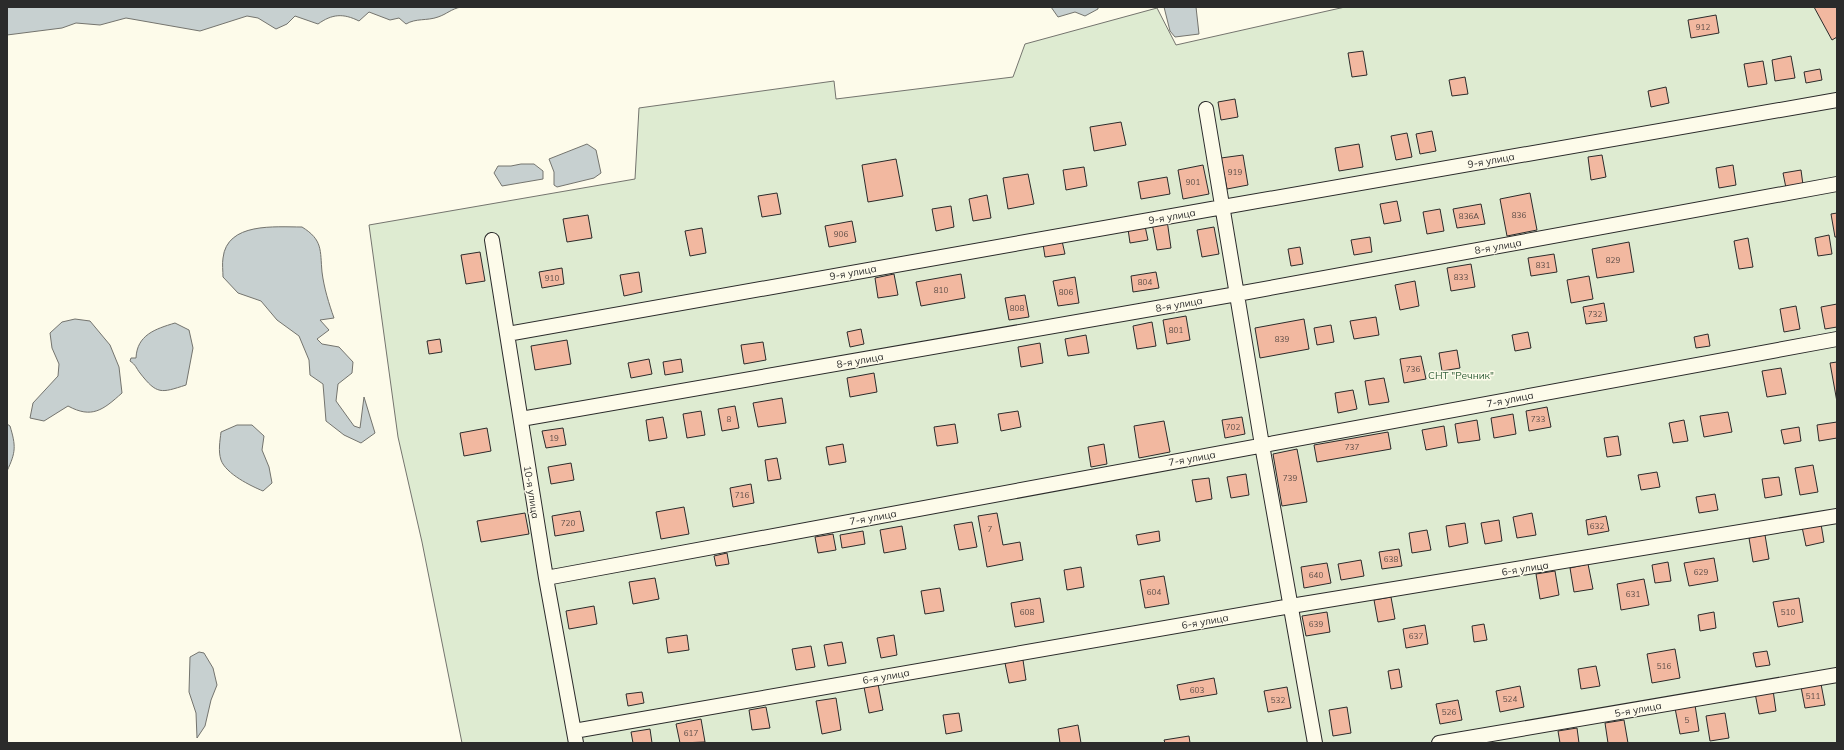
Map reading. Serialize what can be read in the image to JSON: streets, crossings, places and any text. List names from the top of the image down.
{
  "streets": {
    "street": [
      "9-я улица",
      "8-я улица",
      "7-я улица",
      "10-я улица",
      "6-я улица",
      "5-я улица"
    ]
  },
  "crossings": [
    ["9-я улица", "10-я улица"],
    ["8-я улица", "10-я улица"],
    ["7-я улица", "10-я улица"],
    ["10-я улица", "6-я улица"]
  ],
  "parks": ["СНТ \"Речник\""],
  "house_numbers": [
    "912",
    "919",
    "901",
    "836",
    "836А",
    "906",
    "829",
    "831",
    "833",
    "910",
    "804",
    "810",
    "806",
    "808",
    "732",
    "801",
    "839",
    "736",
    "8",
    "733",
    "702",
    "19",
    "737",
    "739",
    "716",
    "720",
    "632",
    "7",
    "638",
    "629",
    "640",
    "604",
    "631",
    "608",
    "510",
    "639",
    "637",
    "516",
    "603",
    "511",
    "524",
    "532",
    "526",
    "5",
    "617"
  ]
}
